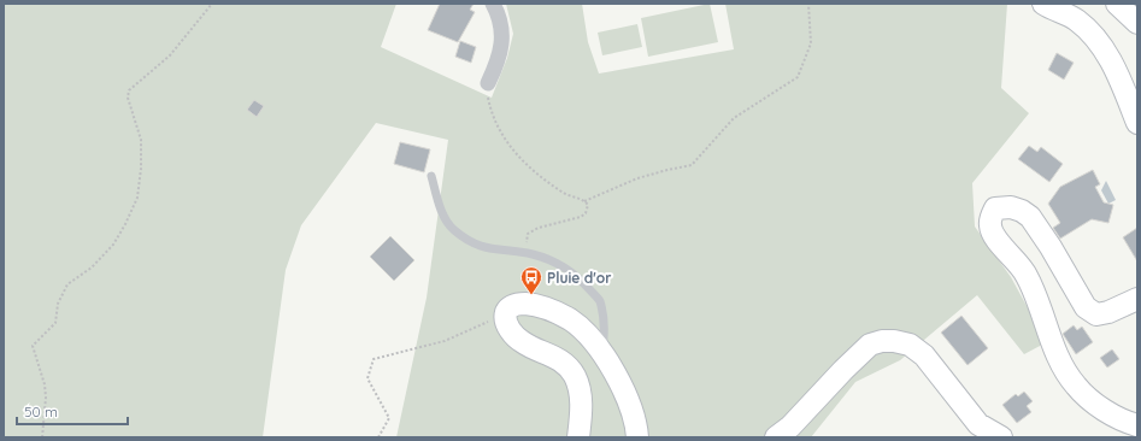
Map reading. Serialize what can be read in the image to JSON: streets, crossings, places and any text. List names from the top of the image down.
{
  "places": {
    "bus stop": ["Pluie d'or"]
  },
  "scale_bar": "50 m"
}
